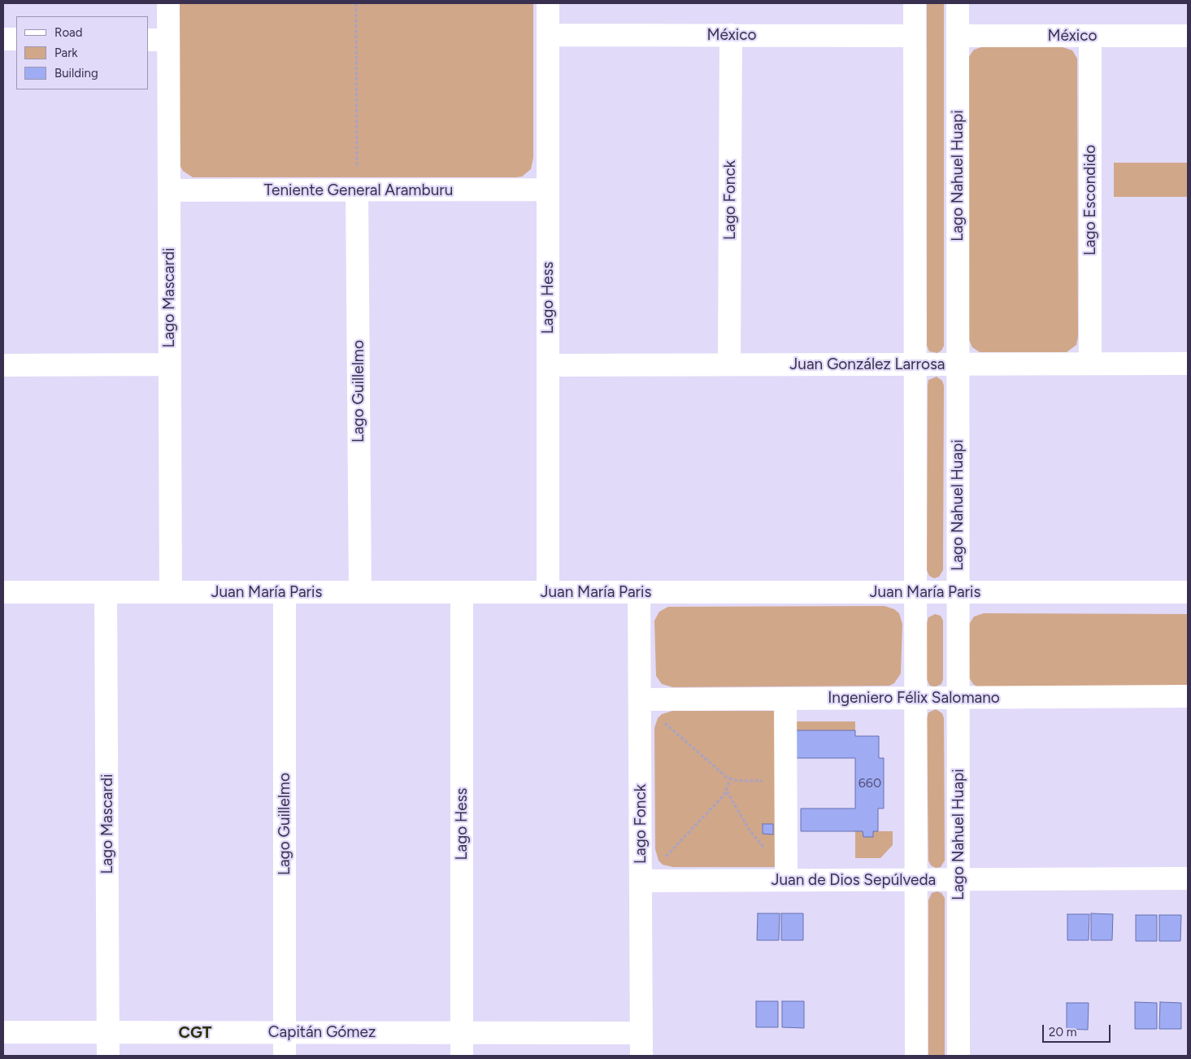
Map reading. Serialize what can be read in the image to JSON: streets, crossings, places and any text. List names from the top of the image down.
{
  "streets": {
    "street": [
      "México",
      "Lago Nahuel Huapi",
      "Teniente General Aramburu",
      "Lago Fonck",
      "Lago Escondido",
      "Lago Mascardi",
      "Lago Hess",
      "Juan González Larrosa",
      "Lago Guillelmo",
      "Juan María Paris",
      "Ingeniero Félix Salomano",
      "Juan de Dios Sepúlveda",
      "Capitán Gómez"
    ]
  },
  "crossings": [
    ["México", "Lago Nahuel Huapi"],
    ["México", "Lago Fonck"],
    ["México", "Lago Escondido"],
    ["México", "Lago Hess"],
    ["Lago Nahuel Huapi", "Juan González Larrosa"],
    ["Lago Nahuel Huapi", "Juan María Paris"],
    ["Lago Nahuel Huapi", "Ingeniero Félix Salomano"],
    ["Lago Nahuel Huapi", "Juan de Dios Sepúlveda"],
    ["Teniente General Aramburu", "Lago Mascardi"],
    ["Teniente General Aramburu", "Lago Hess"],
    ["Teniente General Aramburu", "Lago Guillelmo"],
    ["Lago Fonck", "Juan González Larrosa"],
    ["Lago Fonck", "Juan María Paris"],
    ["Lago Fonck", "Ingeniero Félix Salomano"],
    ["Lago Fonck", "Juan de Dios Sepúlveda"],
    ["Lago Fonck", "Capitán Gómez"],
    ["Lago Escondido", "Juan González Larrosa"],
    ["Lago Mascardi", "Juan María Paris"],
    ["Lago Mascardi", "Capitán Gómez"],
    ["Lago Hess", "Juan González Larrosa"],
    ["Lago Hess", "Juan María Paris"],
    ["Lago Hess", "Capitán Gómez"],
    ["Lago Guillelmo", "Juan María Paris"],
    ["Lago Guillelmo", "Capitán Gómez"]
  ],
  "districts": ["CGT"],
  "house_numbers": ["660"],
  "legend": ["Road", "Park", "Building"],
  "scale_bar": "20 m"
}
